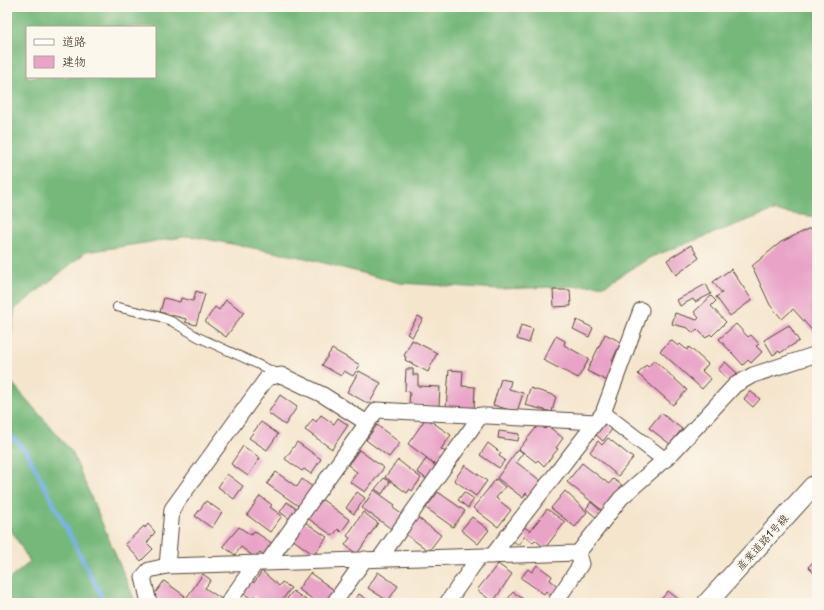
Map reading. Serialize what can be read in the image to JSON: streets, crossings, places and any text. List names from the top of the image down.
{
  "streets": {
    "street": ["産業道路1号線"]
  },
  "legend": ["道路", "建物"]
}
